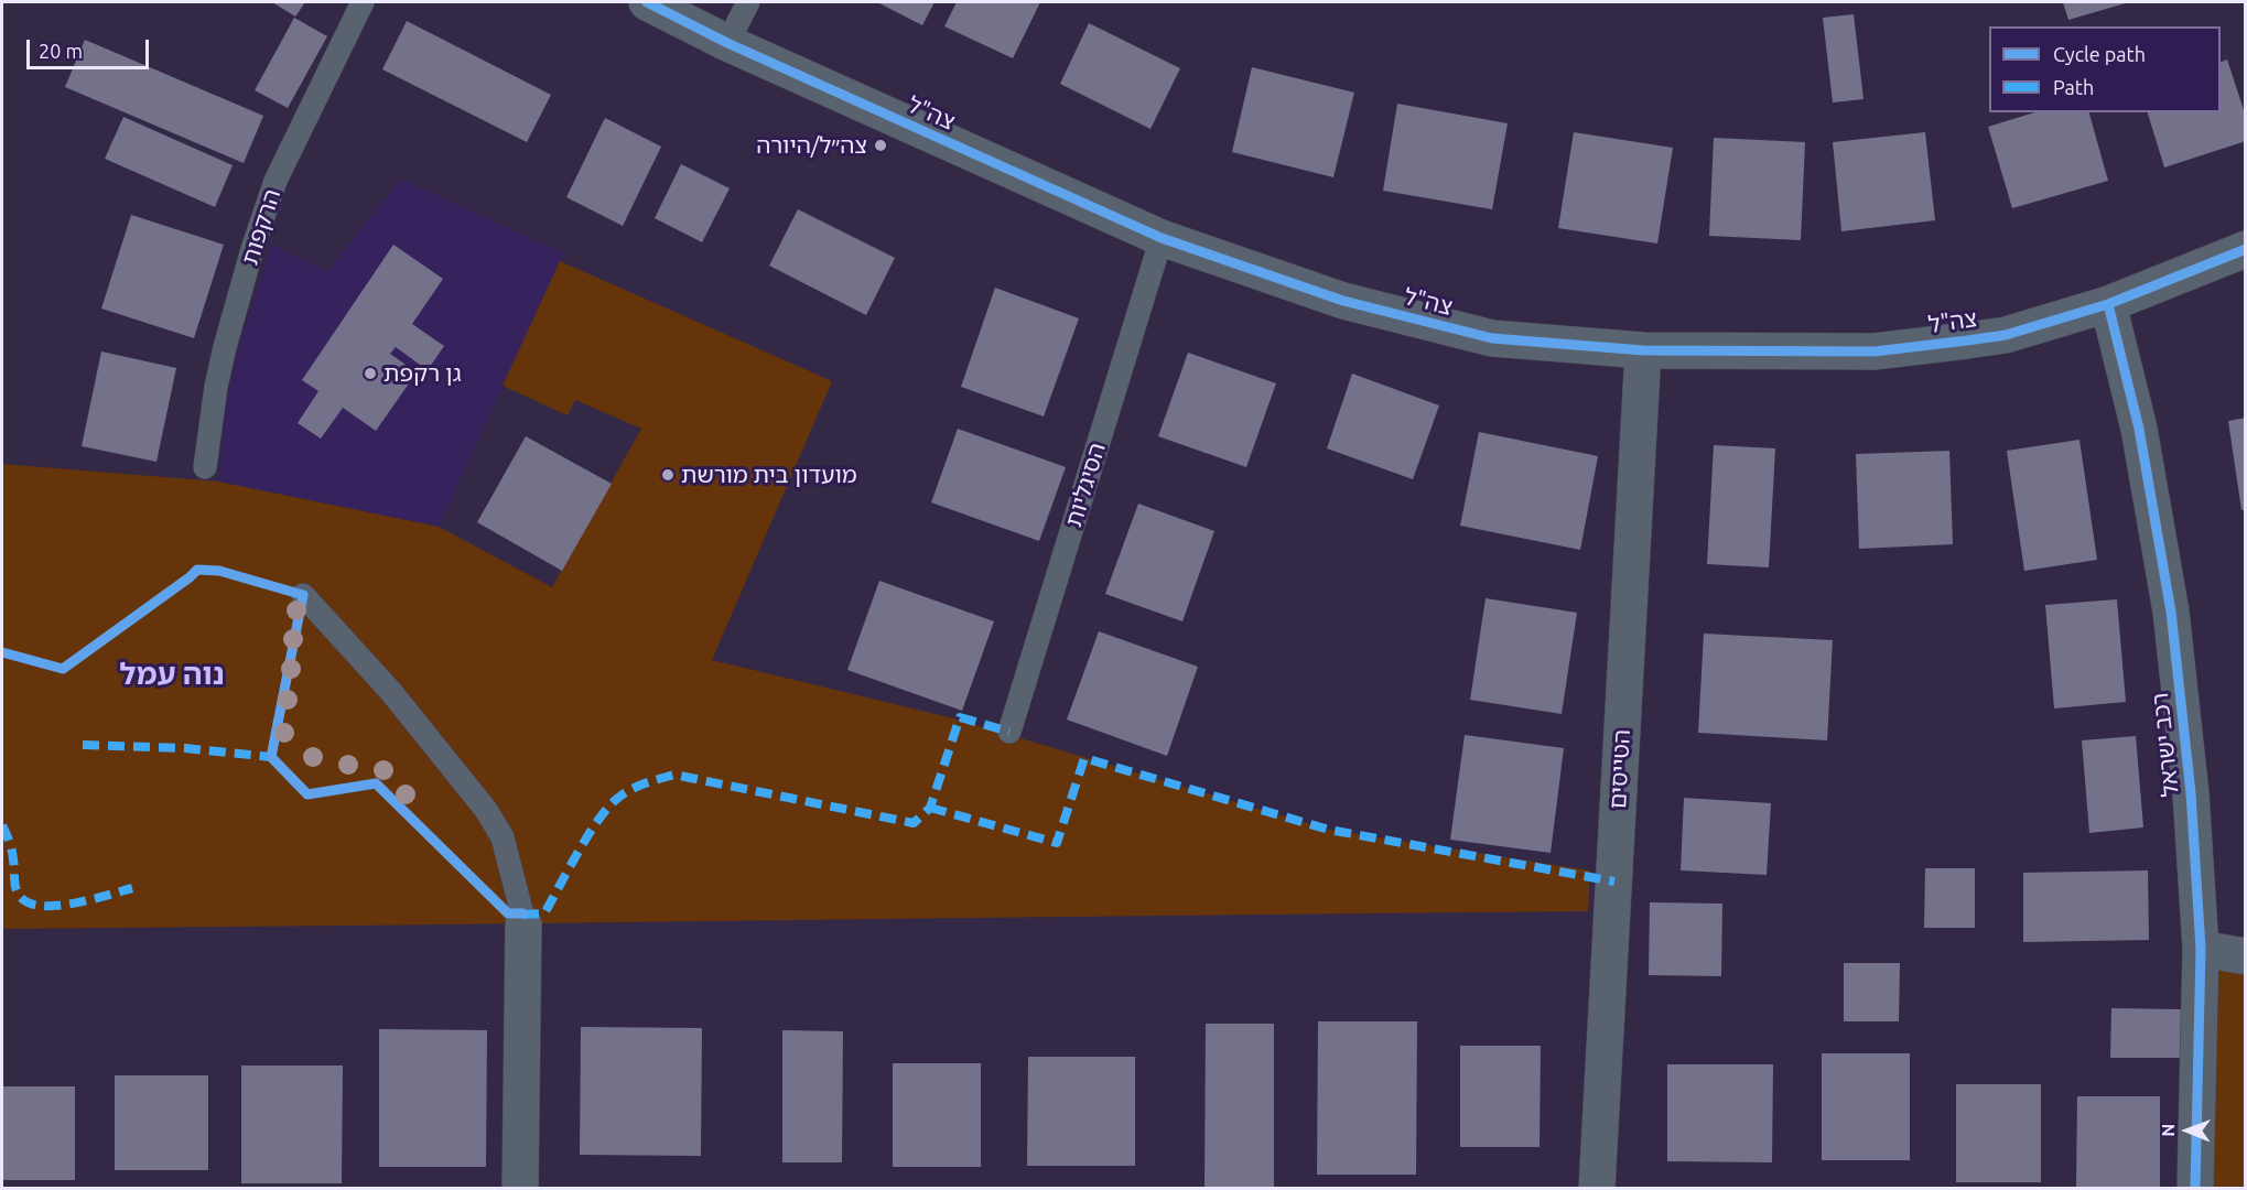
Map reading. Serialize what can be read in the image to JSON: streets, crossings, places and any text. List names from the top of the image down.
{
  "streets": {
    "street": ["צה\"ל", "רכב ישראל", "הטייסים"],
    "lane": ["הרקפות", "הסיגליות"]
  },
  "crossings": [
    ["צה\"ל", "הסיגליות"],
    ["צה\"ל", "רכב ישראל"],
    ["צה\"ל", "הטייסים"]
  ],
  "districts": ["נוה עמל"],
  "places": ["צה״ל/היורה", "גן רקפת", "מועדון בית מורשת"],
  "legend": ["Cycle path", "Path"],
  "scale_bar": "20 m",
  "north": "left"
}
